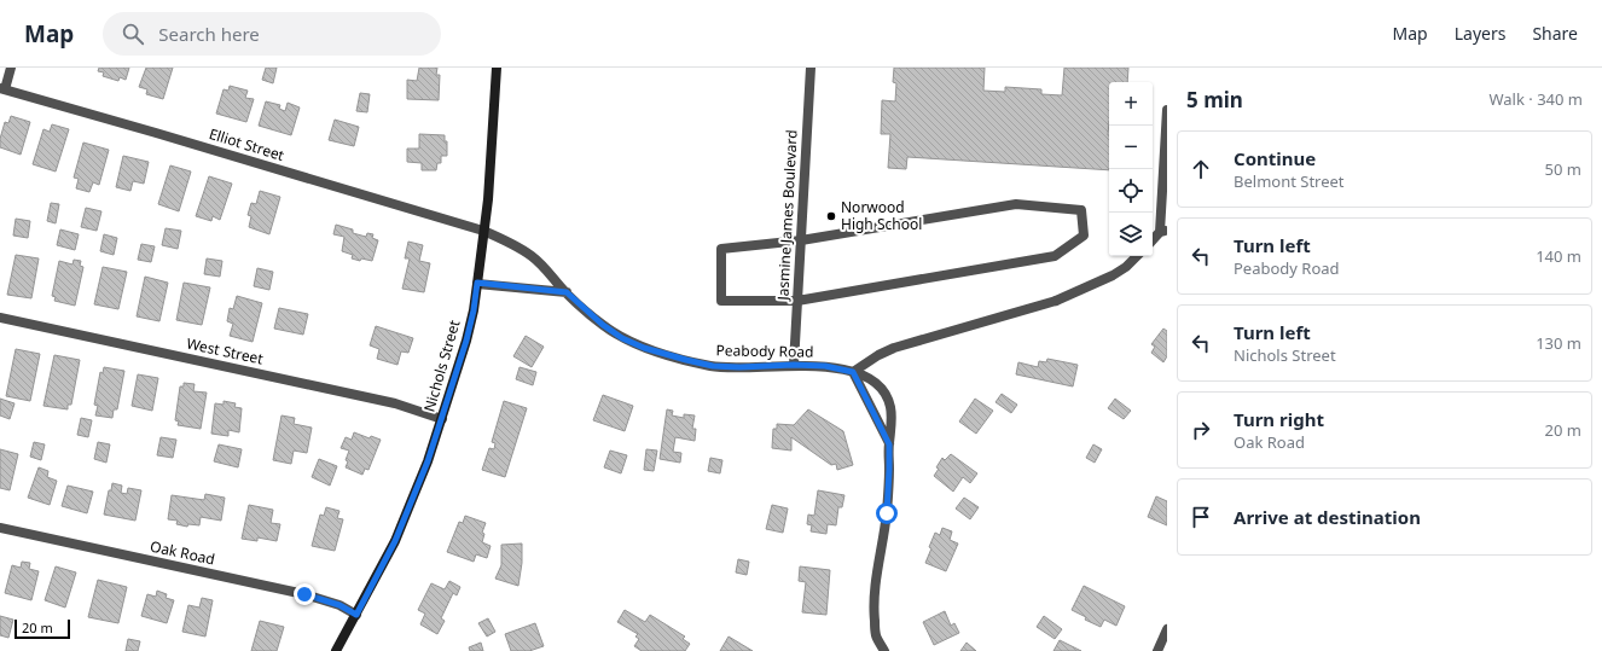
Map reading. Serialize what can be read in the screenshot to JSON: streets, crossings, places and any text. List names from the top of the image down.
{
  "streets": {
    "main road": ["Nichols Street"],
    "street": [
      "Elliot Street",
      "Jasmine James Boulevard",
      "West Street",
      "Peabody Road",
      "Oak Road"
    ]
  },
  "crossings": [
    ["Elliot Street", "Peabody Road"],
    ["Elliot Street", "Nichols Street"],
    ["Jasmine James Boulevard", "Peabody Road"],
    ["West Street", "Nichols Street"],
    ["Peabody Road", "Nichols Street"],
    ["Nichols Street", "Oak Road"]
  ],
  "places": ["Norwood High School"],
  "scale_bar": "20 m",
  "page": {
    "header": "Map",
    "search": "Search here",
    "nav": ["Map", "Layers", "Share"],
    "heading": ["5 min", "Walk · 340 m"],
    "map_buttons": ["+", "−"],
    "list": [
      ["Continue", "Belmont Street", "50 m"],
      ["Turn left", "Peabody Road", "140 m"],
      ["Turn left", "Nichols Street", "130 m"],
      ["Turn right", "Oak Road", "20 m"],
      "Arrive at destination"
    ],
    "scale": "20 m"
  }
}
